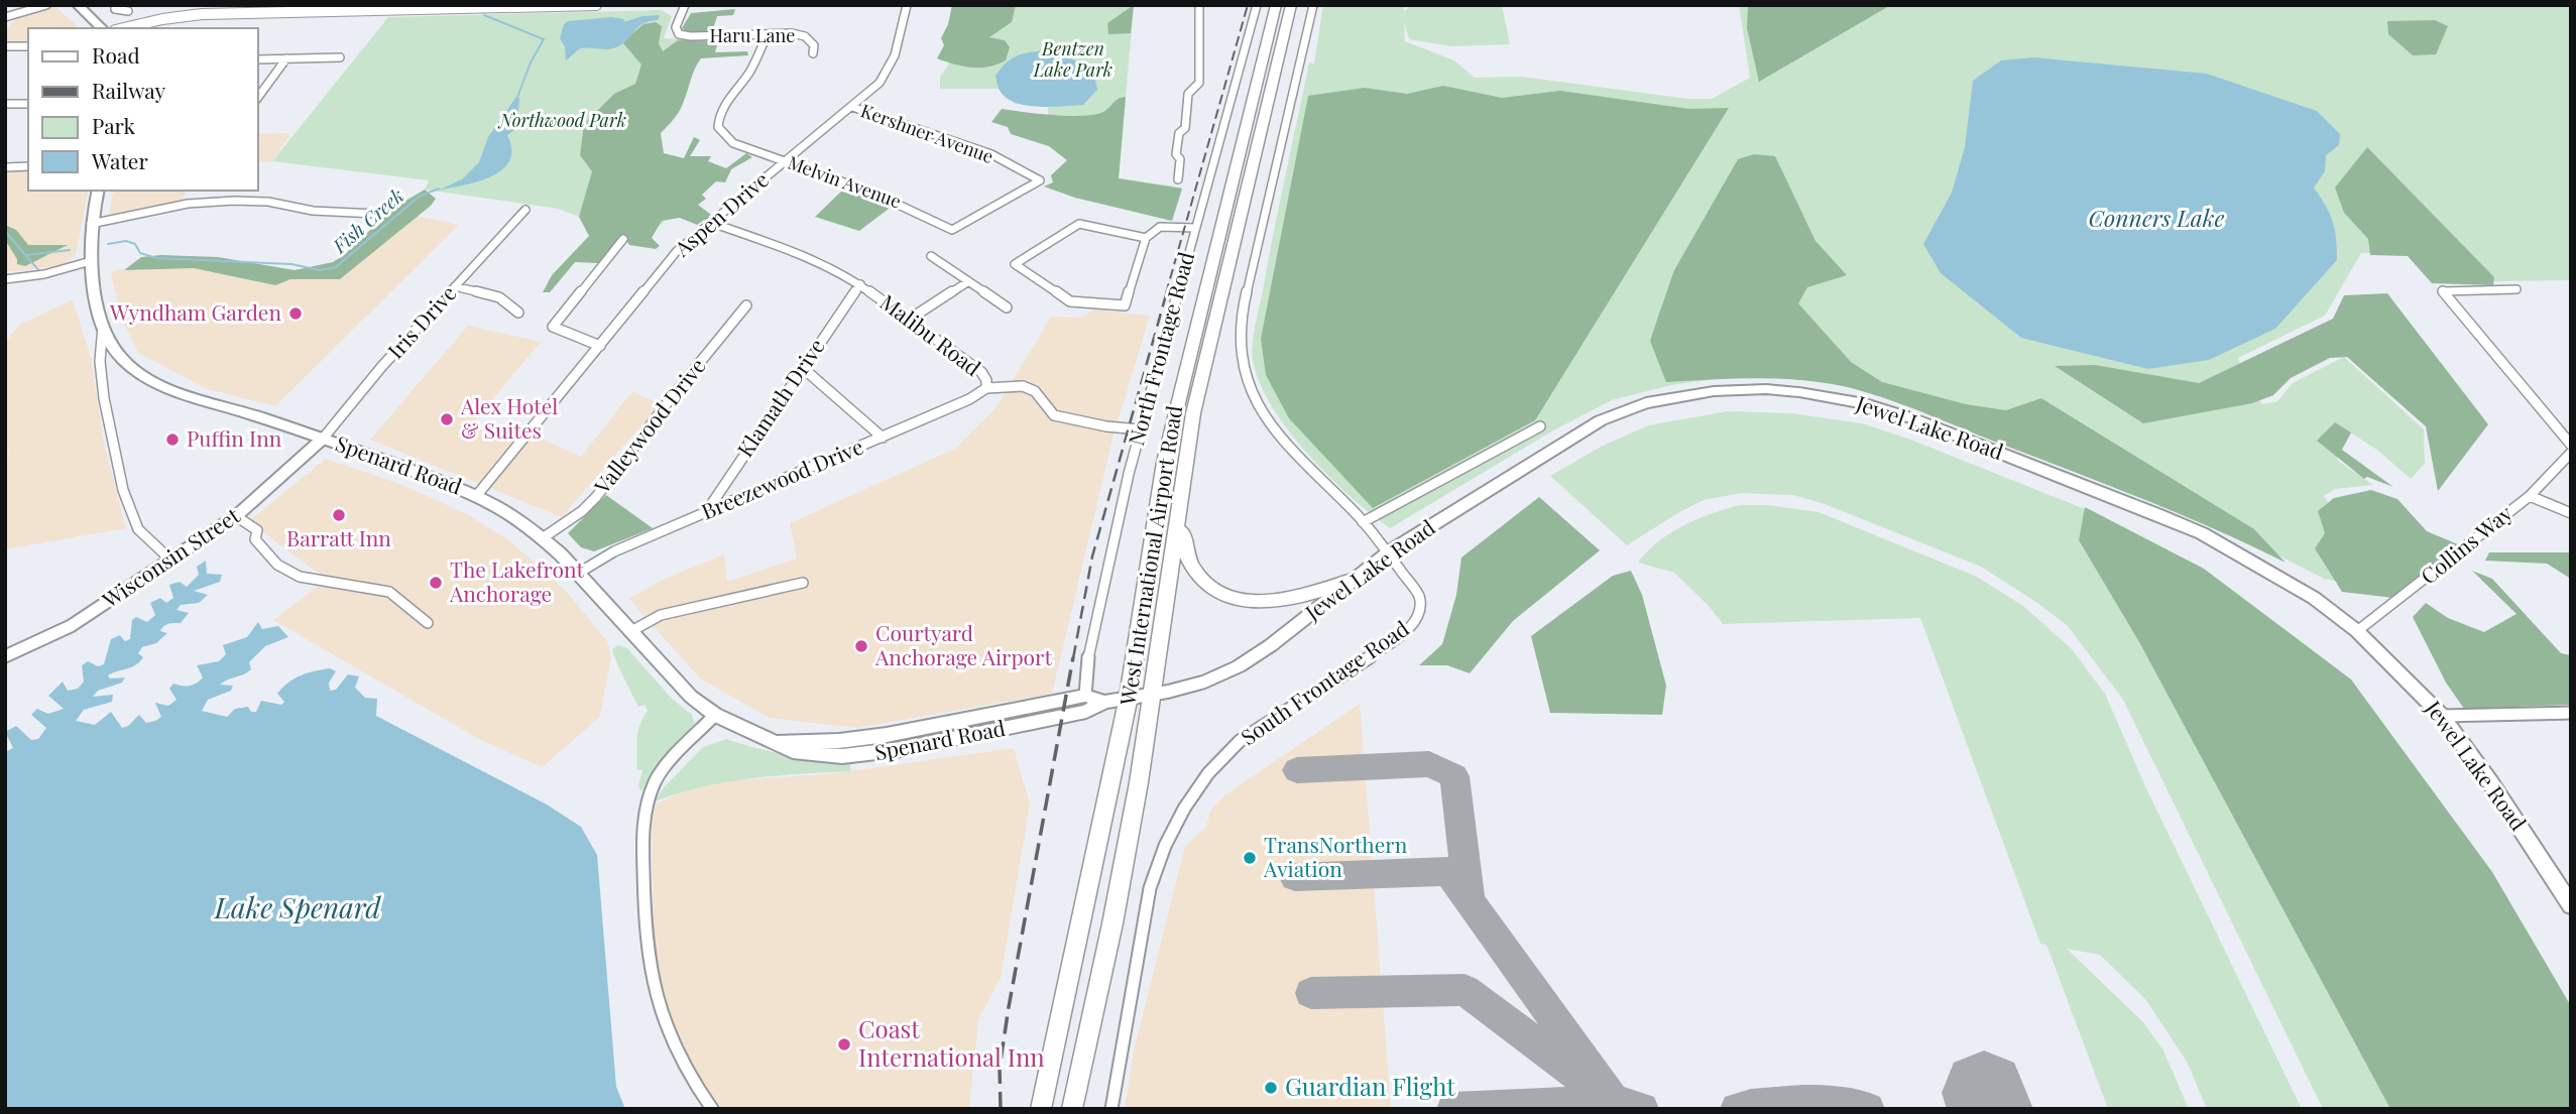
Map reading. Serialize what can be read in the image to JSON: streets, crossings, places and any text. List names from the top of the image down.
{
  "streets": {
    "main road": ["Jewel Lake Road", "Spenard Road", "West International Airport Road"],
    "street": [
      "Haru Lane",
      "Kershner Avenue",
      "Melvin Avenue",
      "Aspen Drive",
      "Iris Drive",
      "Malibu Road",
      "North Frontage Road",
      "Klamath Drive",
      "Valleywood Drive",
      "Breezewood Drive",
      "Collins Way",
      "Wisconsin Street",
      "South Frontage Road"
    ]
  },
  "crossings": [
    ["Haru Lane", "Melvin Avenue"],
    ["Kershner Avenue", "Melvin Avenue"],
    ["Kershner Avenue", "Aspen Drive"],
    ["Melvin Avenue", "Aspen Drive"],
    ["Aspen Drive", "Malibu Road"],
    ["Aspen Drive", "Spenard Road"],
    ["Iris Drive", "Spenard Road"],
    ["Iris Drive", "Wisconsin Street"],
    ["Malibu Road", "North Frontage Road"],
    ["Malibu Road", "Klamath Drive"],
    ["Malibu Road", "Breezewood Drive"],
    ["North Frontage Road", "Spenard Road"],
    ["Klamath Drive", "Breezewood Drive"],
    ["Valleywood Drive", "Spenard Road"],
    ["Jewel Lake Road", "Spenard Road"],
    ["Jewel Lake Road", "Collins Way"],
    ["Jewel Lake Road", "West International Airport Road"],
    ["Jewel Lake Road", "South Frontage Road"],
    ["Spenard Road", "Breezewood Drive"],
    ["Spenard Road", "West International Airport Road"],
    ["Spenard Road", "Wisconsin Street"]
  ],
  "water": ["Conners Lake", "Fish Creek", "Lake Spenard"],
  "parks": ["Bentzen Lake Park", "Northwood Park"],
  "places": [
    "Wyndham Garden",
    "Alex Hotel & Suites",
    "Puffin Inn",
    "Barratt Inn",
    "The Lakefront Anchorage",
    "Courtyard Anchorage Airport",
    "TransNorthern Aviation",
    "Coast International Inn",
    "Guardian Flight"
  ],
  "legend": [
    "Road",
    "Railway",
    "Park",
    "Water"
  ]
}
